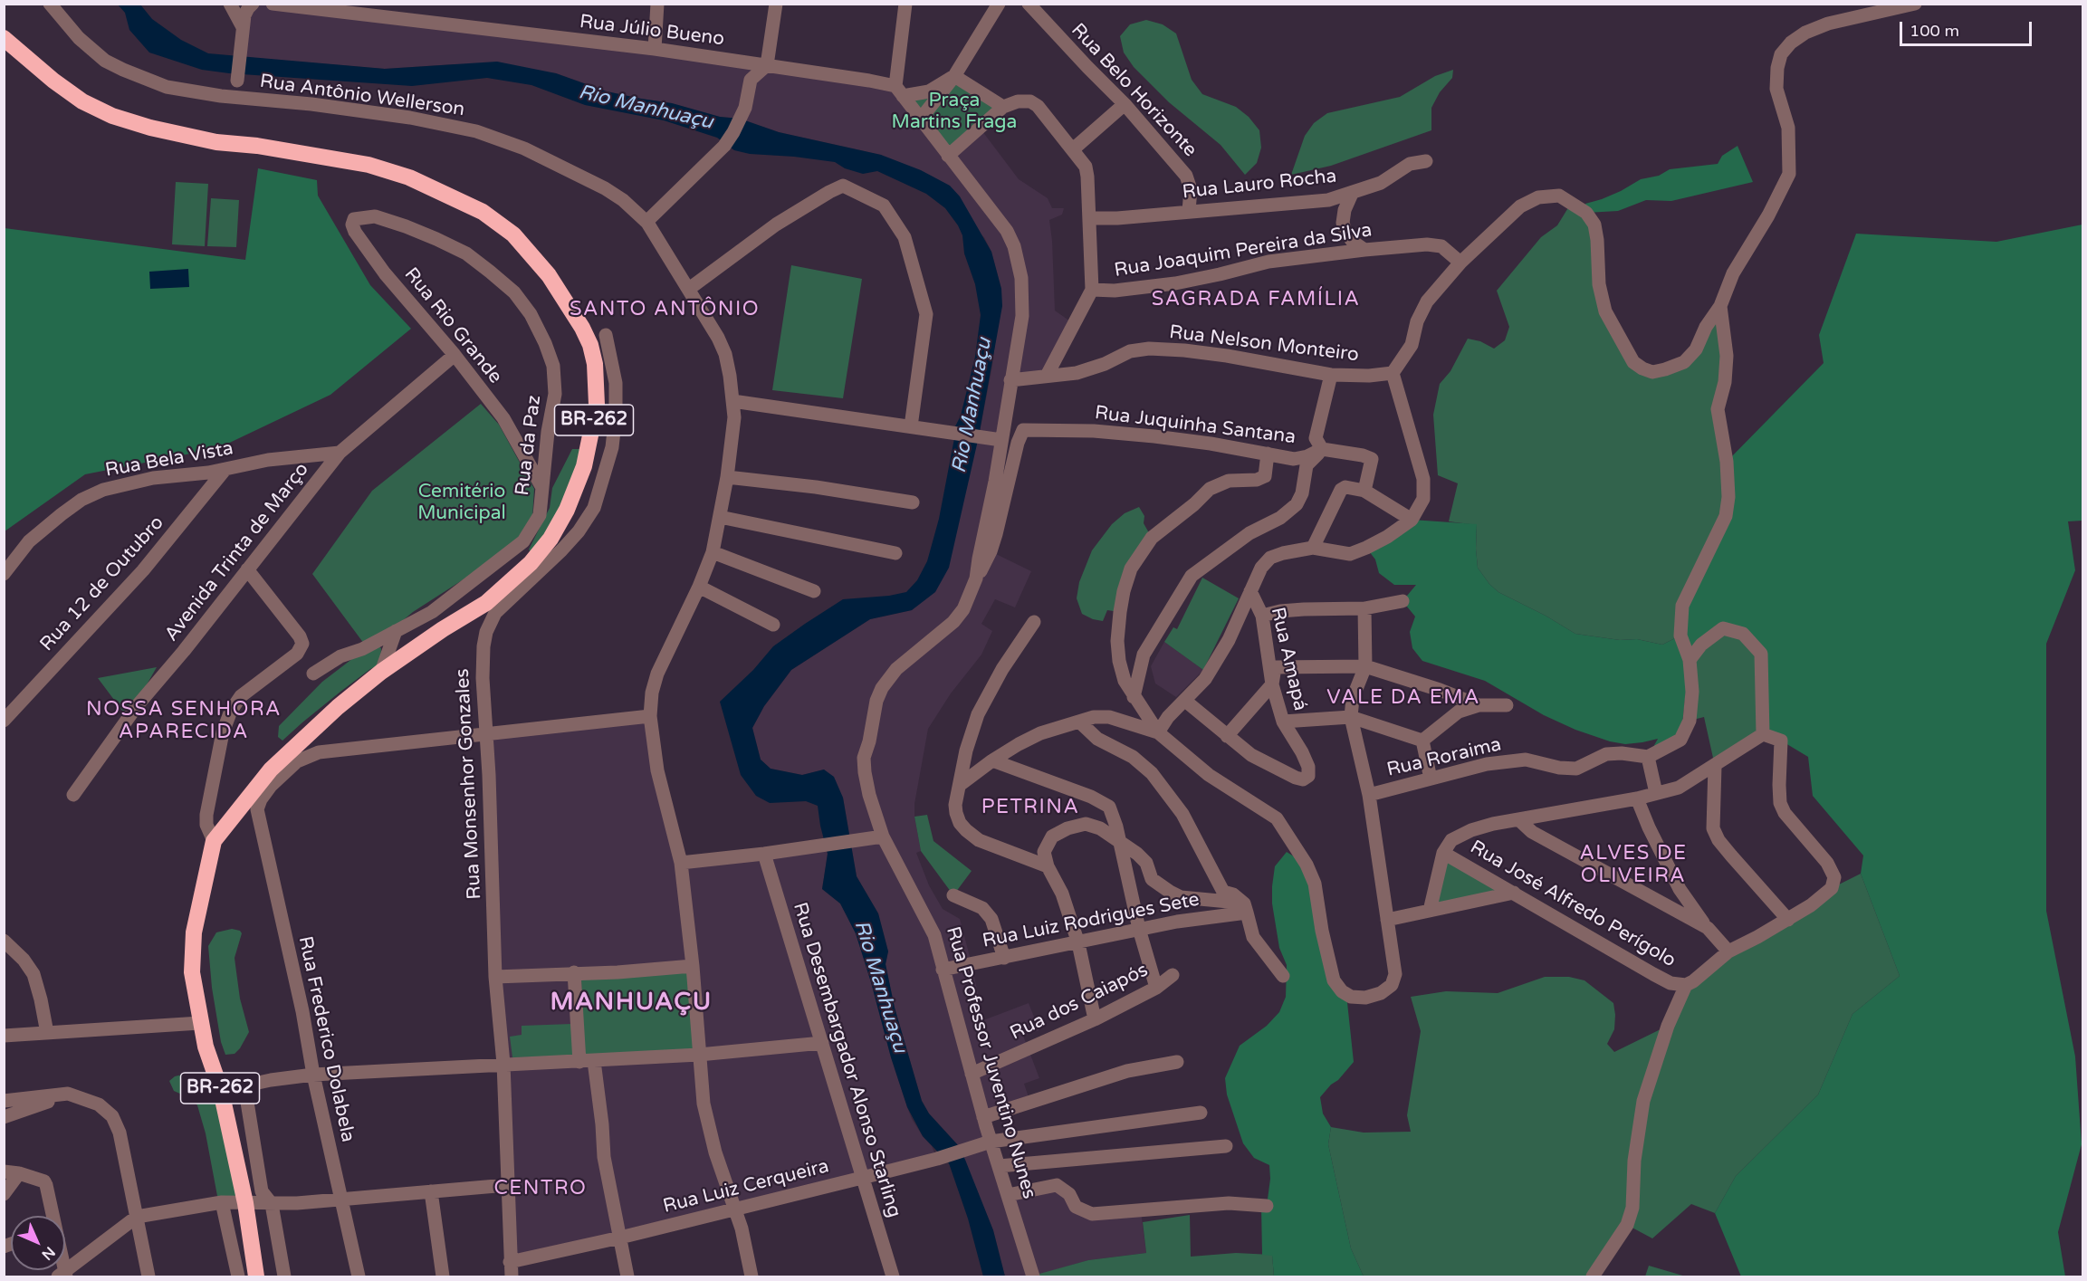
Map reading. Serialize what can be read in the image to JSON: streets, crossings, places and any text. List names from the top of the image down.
{
  "streets": {
    "highway": ["BR-262"],
    "street": [
      "Rua Júlio Bueno",
      "Rua Belo Horizonte",
      "Rua Antônio Wellerson",
      "Rua Lauro Rocha",
      "Rua Joaquim Pereira da Silva",
      "Rua Rio Grande",
      "Rua Nelson Monteiro",
      "Rua Juquinha Santana",
      "Rua da Paz",
      "Rua Bela Vista",
      "Avenida Trinta de Março",
      "Rua 12 de Outubro",
      "Rua Amapá",
      "Rua Roraima",
      "Rua Monsenhor Gonzales",
      "Rua José Alfredo Perígolo",
      "Rua Luiz Rodrigues Sete",
      "Rua dos Caiapós",
      "Rua Frederico Dolabela",
      "Rua Desembargador Alonso Starling",
      "Rua Professor Juventino Nunes",
      "Rua Luiz Cerqueira"
    ]
  },
  "crossings": [
    ["Rua Belo Horizonte", "Rua Lauro Rocha"],
    ["Rua Antônio Wellerson", "Rua Luiz Cerqueira"],
    ["Rua Rio Grande", "Rua da Paz"],
    ["Rua Rio Grande", "Avenida Trinta de Março"],
    ["BR-262", "Rua Monsenhor Gonzales"],
    ["Rua Juquinha Santana", "Rua Professor Juventino Nunes"],
    ["Rua Bela Vista", "Avenida Trinta de Março"],
    ["Rua Bela Vista", "Rua 12 de Outubro"],
    ["Rua Monsenhor Gonzales", "Rua Frederico Dolabela"],
    ["Rua Monsenhor Gonzales", "Rua Luiz Cerqueira"],
    ["Rua Luiz Rodrigues Sete", "Rua Professor Juventino Nunes"],
    ["Rua dos Caiapós", "Rua Professor Juventino Nunes"],
    ["Rua Desembargador Alonso Starling", "Rua Luiz Cerqueira"],
    ["Rua Professor Juventino Nunes", "Rua Luiz Cerqueira"]
  ],
  "districts": [
    "SAGRADA FAMÍLIA",
    "SANTO ANTÔNIO",
    "VALE DA EMA",
    "NOSSA SENHORA APARECIDA",
    "PETRINA",
    "ALVES DE OLIVEIRA",
    "MANHUAÇU",
    "CENTRO"
  ],
  "water": ["Rio Manhuaçu"],
  "parks": ["Praça Martins Fraga", "Cemitério Municipal"],
  "scale_bar": "100 m",
  "north": "bottom right"
}
